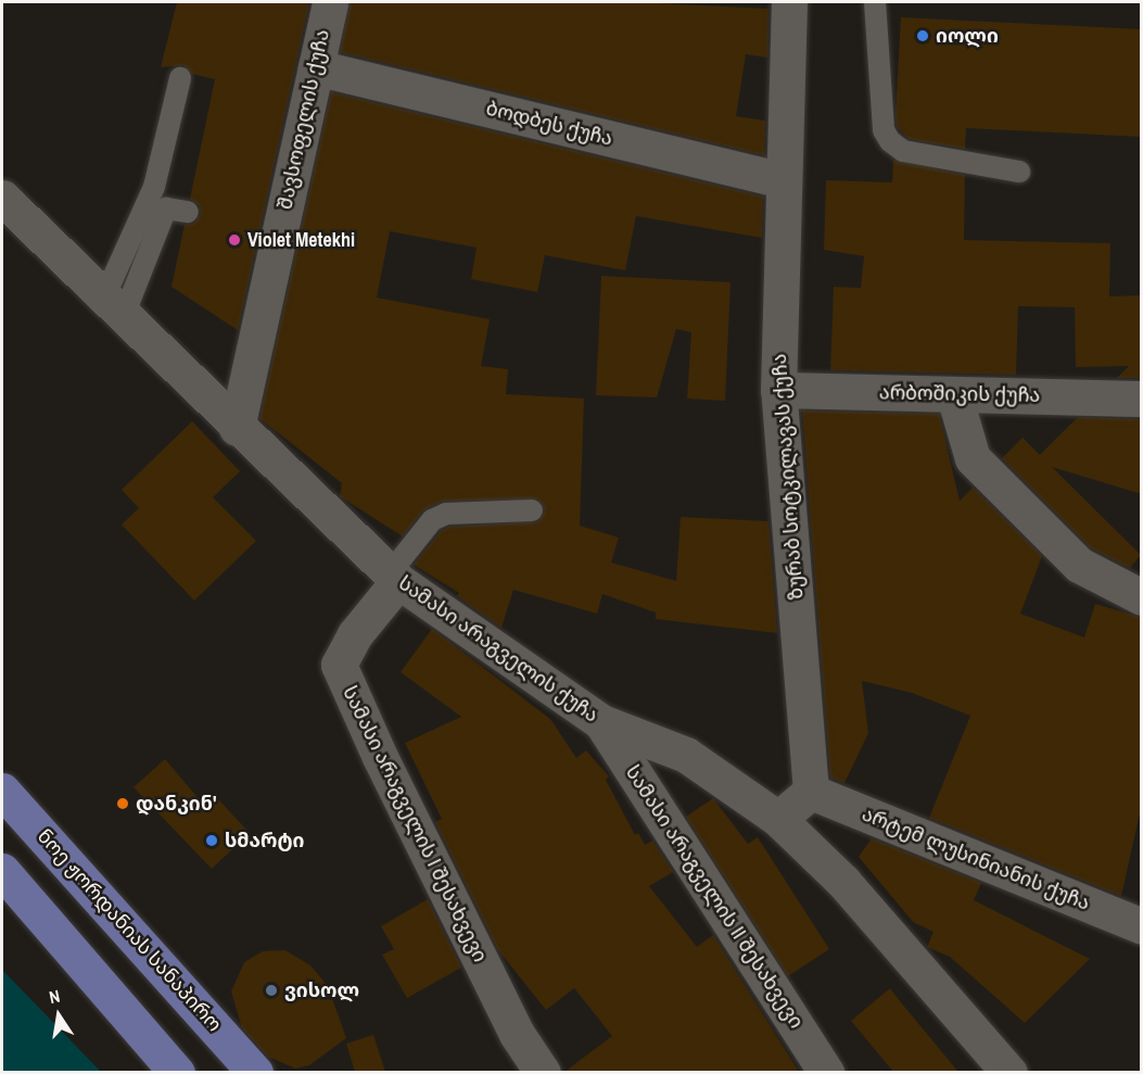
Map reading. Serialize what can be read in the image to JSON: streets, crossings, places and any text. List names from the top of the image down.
{
  "streets": {
    "main road": ["ნოე ჟორდანიას სანაპირო"],
    "street": [
      "შავსოფელის ქუჩა",
      "ბოდბეს ქუჩა",
      "არბოშიკის ქუჩა",
      "ზურაბ სოტკილავას ქუჩა",
      "სამასი არაგველის ქუჩა",
      "სამასი არაგველის I შესახვევი",
      "არტემ ლუსინიანის ქუჩა",
      "სამასი არაგველის II შესახვევი"
    ]
  },
  "crossings": [
    ["შავსოფელის ქუჩა", "ბოდბეს ქუჩა"],
    ["შავსოფელის ქუჩა", "სამასი არაგველის ქუჩა"],
    ["ბოდბეს ქუჩა", "ზურაბ სოტკილავას ქუჩა"],
    ["არბოშიკის ქუჩა", "ზურაბ სოტკილავას ქუჩა"],
    ["ზურაბ სოტკილავას ქუჩა", "არტემ ლუსინიანის ქუჩა"],
    ["სამასი არაგველის ქუჩა", "სამასი არაგველის I შესახვევი"],
    ["სამასი არაგველის ქუჩა", "სამასი არაგველის II შესახვევი"]
  ],
  "places": [
    "იოლი",
    "Violet Metekhi",
    "დანკინ'",
    "სმარტი",
    "ვისოლ"
  ],
  "north": "top"
}
